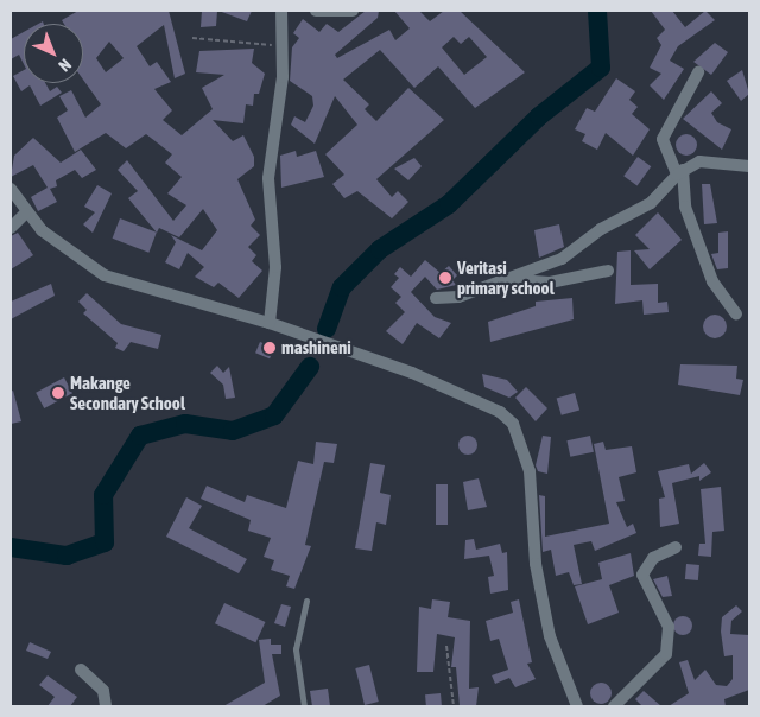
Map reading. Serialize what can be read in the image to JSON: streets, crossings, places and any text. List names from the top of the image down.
{
  "places": ["Veritasi primary school", "mashineni", "Makange Secondary School"],
  "north": "bottom right"
}
